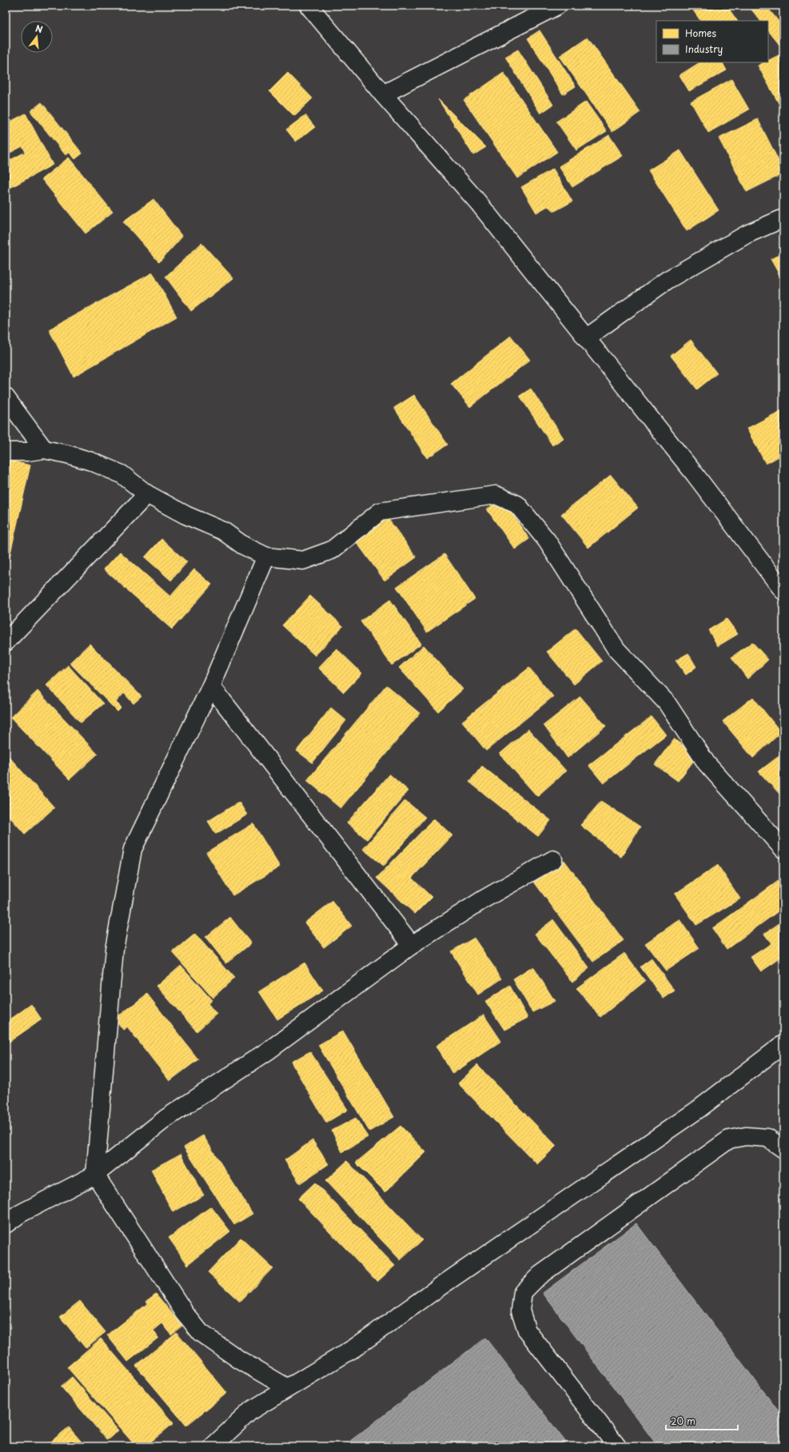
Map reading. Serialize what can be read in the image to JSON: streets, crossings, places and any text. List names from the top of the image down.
{
  "legend": ["Homes", "Industry"],
  "scale_bar": "20 m",
  "north": "top"
}
